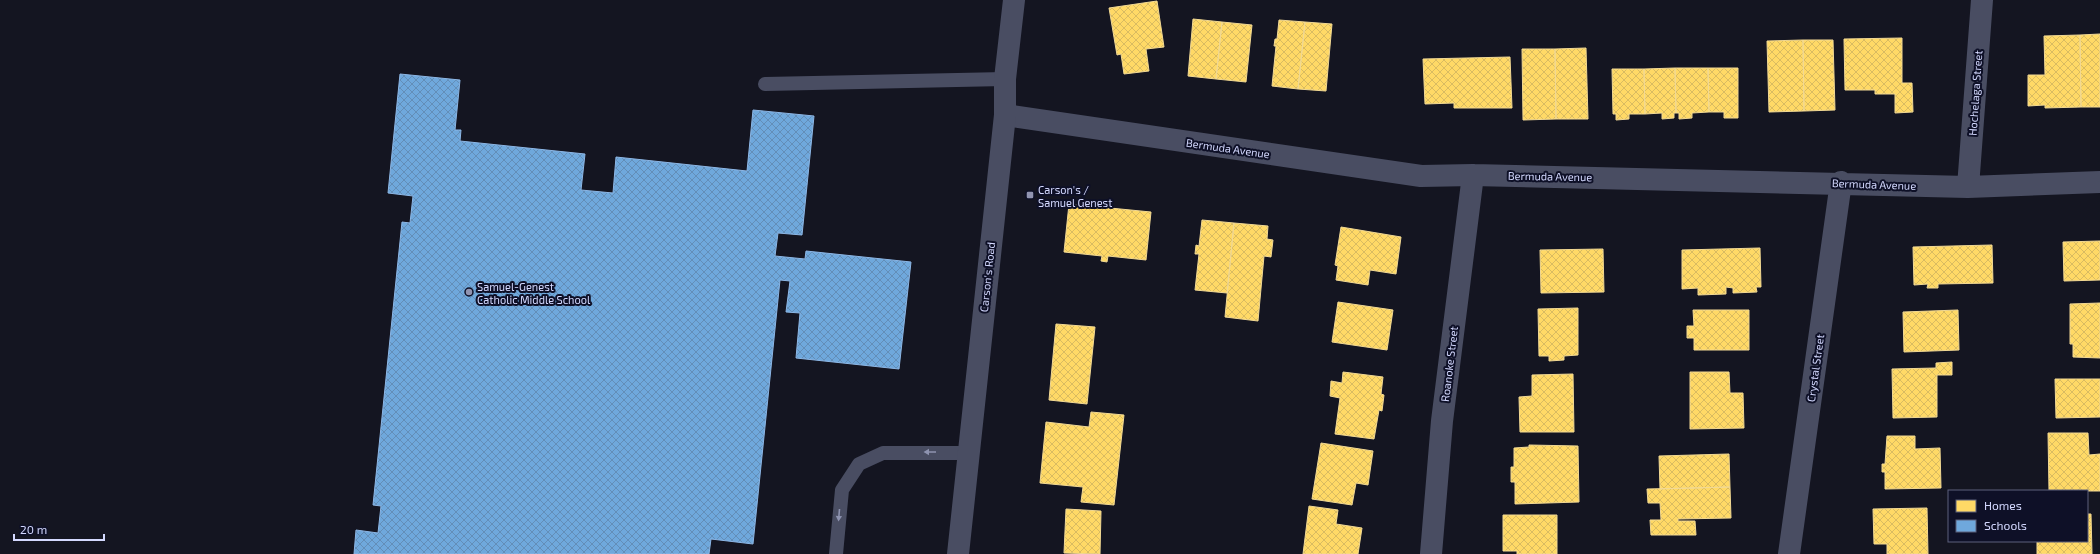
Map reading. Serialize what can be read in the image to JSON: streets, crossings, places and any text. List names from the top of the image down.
{
  "streets": {
    "street": [
      "Hochelaga Street",
      "Bermuda Avenue",
      "Carson's Road",
      "Roanoke Street",
      "Crystal Street"
    ]
  },
  "crossings": [
    ["Hochelaga Street", "Bermuda Avenue"],
    ["Bermuda Avenue", "Carson's Road"],
    ["Bermuda Avenue", "Roanoke Street"],
    ["Bermuda Avenue", "Crystal Street"]
  ],
  "places": {
    "transit": ["Carson's / Samuel Genest"],
    "other": ["Samuel-Genest Catholic Middle School"]
  },
  "legend": ["Homes", "Schools"],
  "scale_bar": "20 m"
}
